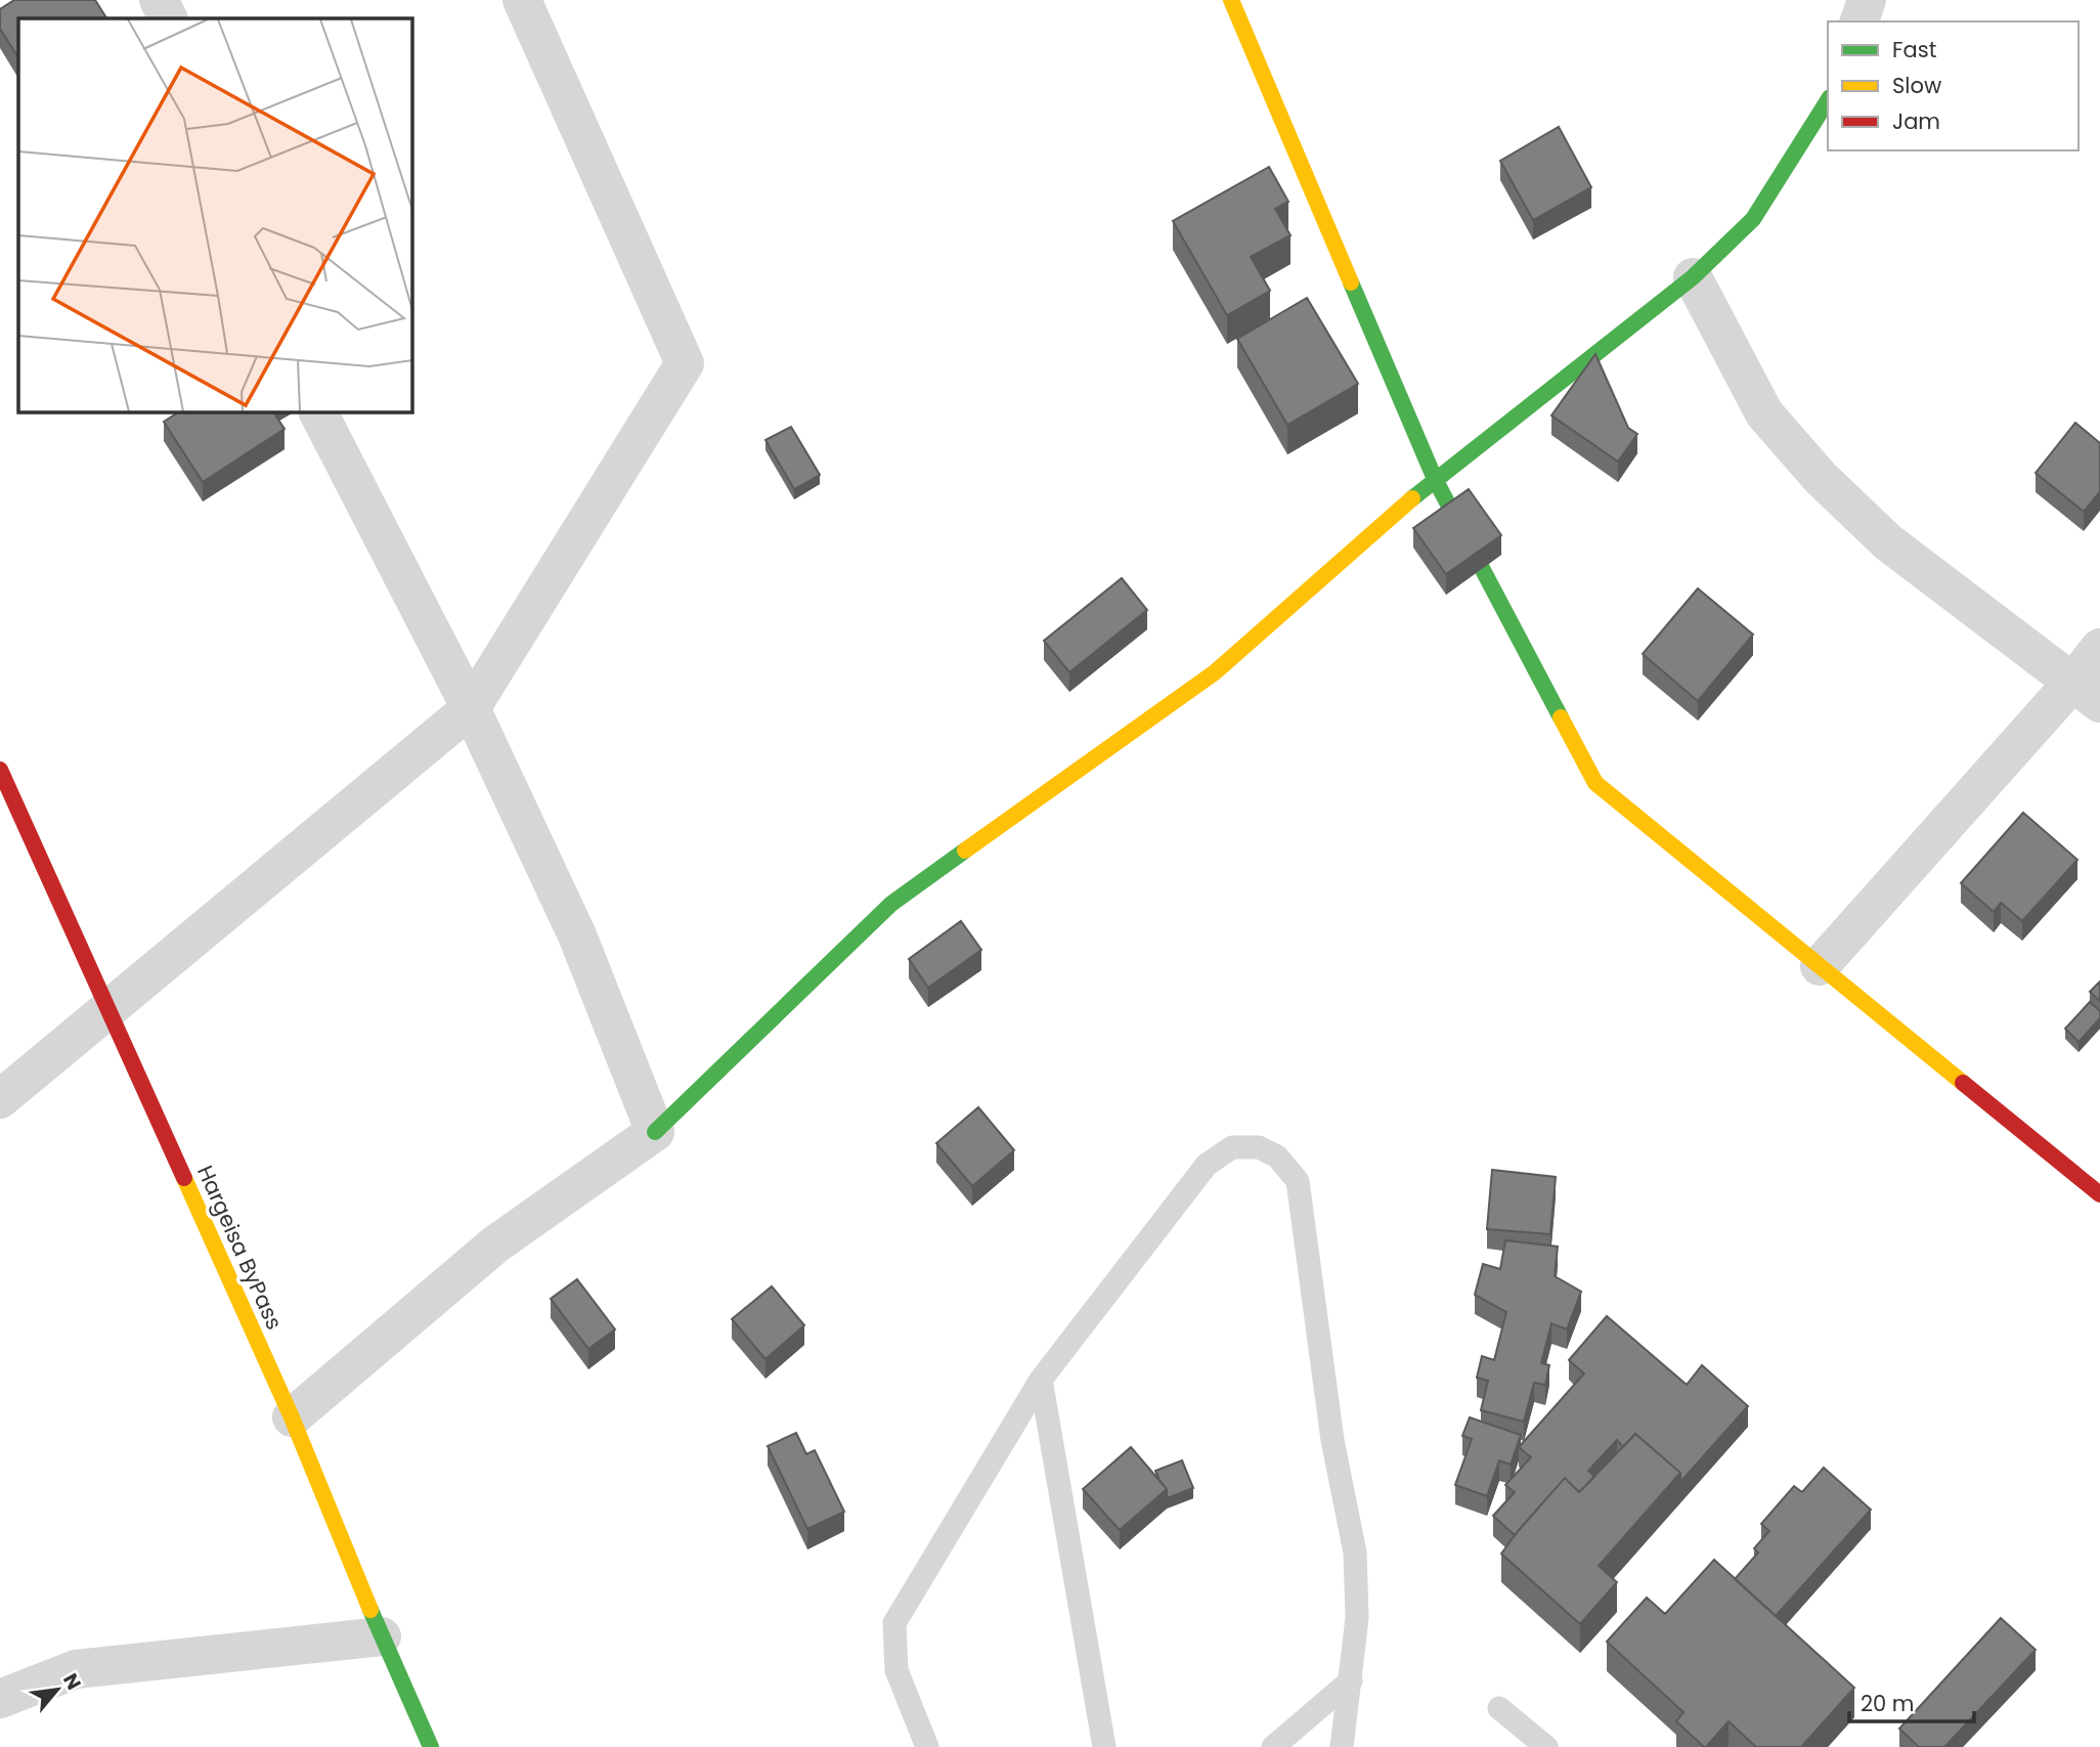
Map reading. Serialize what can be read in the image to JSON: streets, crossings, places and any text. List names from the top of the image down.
{
  "streets": {
    "main road": ["Hargeisa ByPass"]
  },
  "legend": ["Fast", "Slow", "Jam"],
  "scale_bar": "20 m",
  "north": "top right"
}
